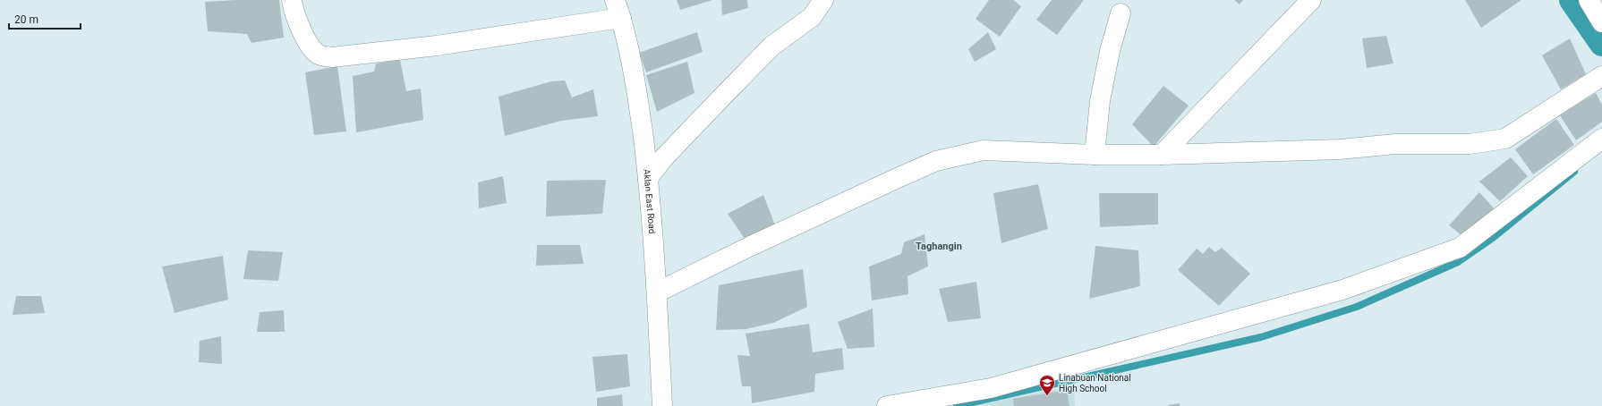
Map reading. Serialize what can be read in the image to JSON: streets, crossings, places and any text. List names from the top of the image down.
{
  "streets": {
    "street": ["Aklan East Road"]
  },
  "districts": ["Taghangin"],
  "places": {
    "school or university": ["Linabuan National High School"]
  },
  "scale_bar": "20 m"
}
